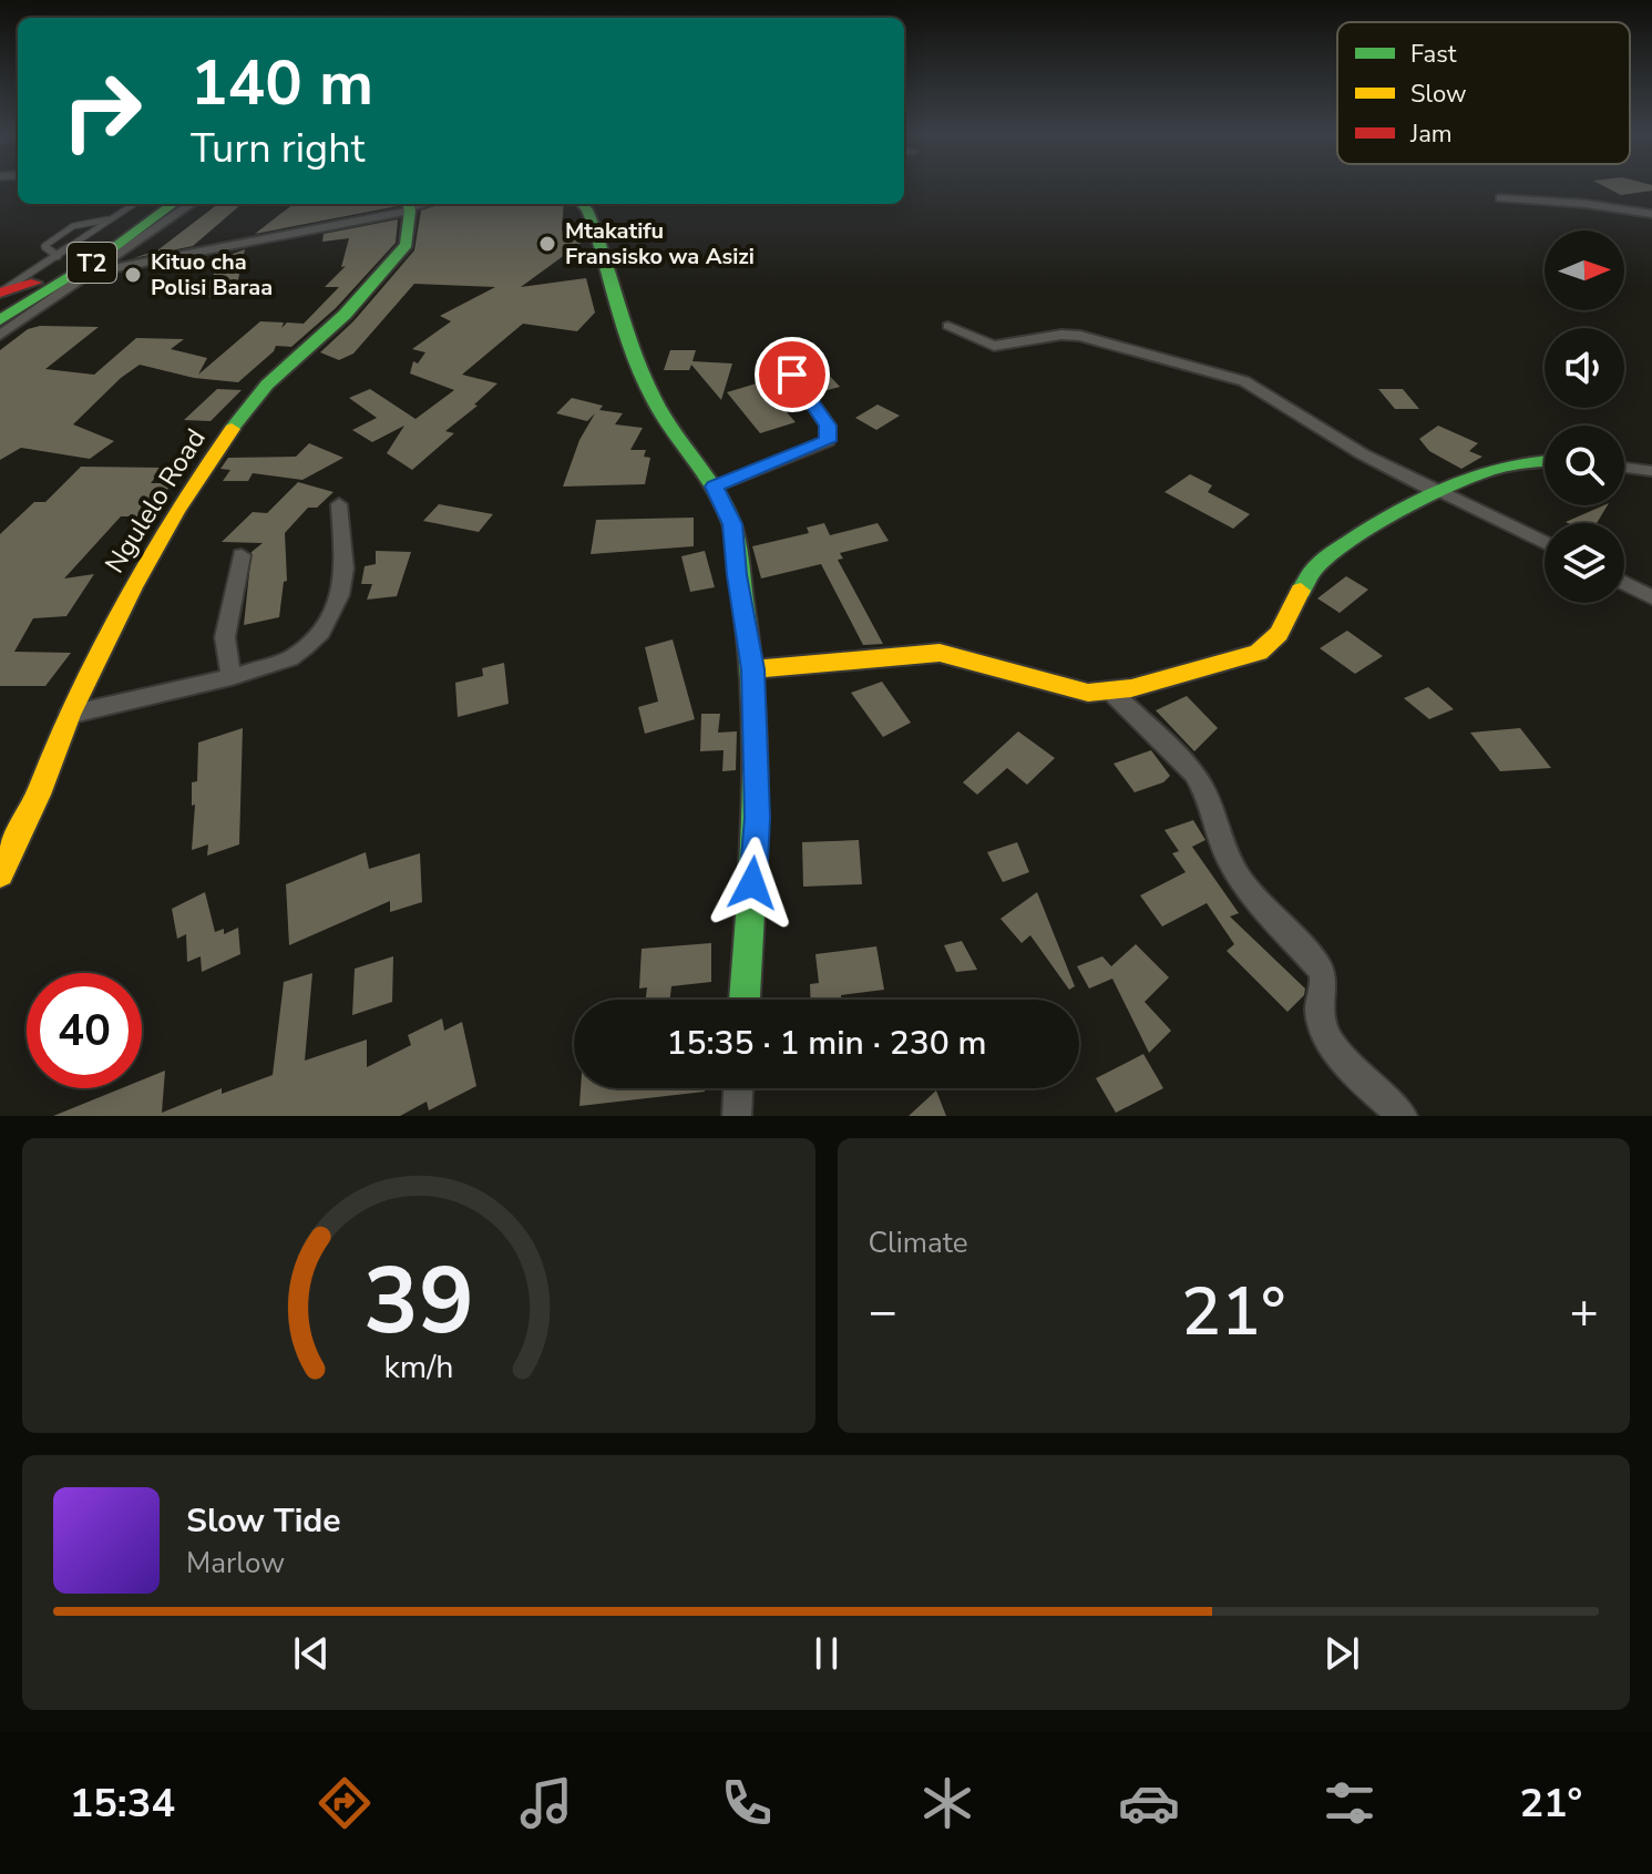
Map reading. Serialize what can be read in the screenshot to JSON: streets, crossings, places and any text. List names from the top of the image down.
{
  "streets": {
    "main road": ["T2", "Ngulelo Road"]
  },
  "places": ["Mtakatifu Fransisko wa Asizi", "Kituo cha Polisi Baraa"],
  "legend": ["Fast", "Slow", "Jam"],
  "north": "right",
  "page": {
    "turn": ["140 m", "Turn right"],
    "limit": "40",
    "trip": "15:35 · 1 min · 230 m",
    "tile": "Climate",
    "heat": ["−", "21°", "+"],
    "song": ["Slow Tide", "Marlow"],
    "tabs": ["15:34", "21°"],
    "gauge": ["39", "km/h"]
  }
}
